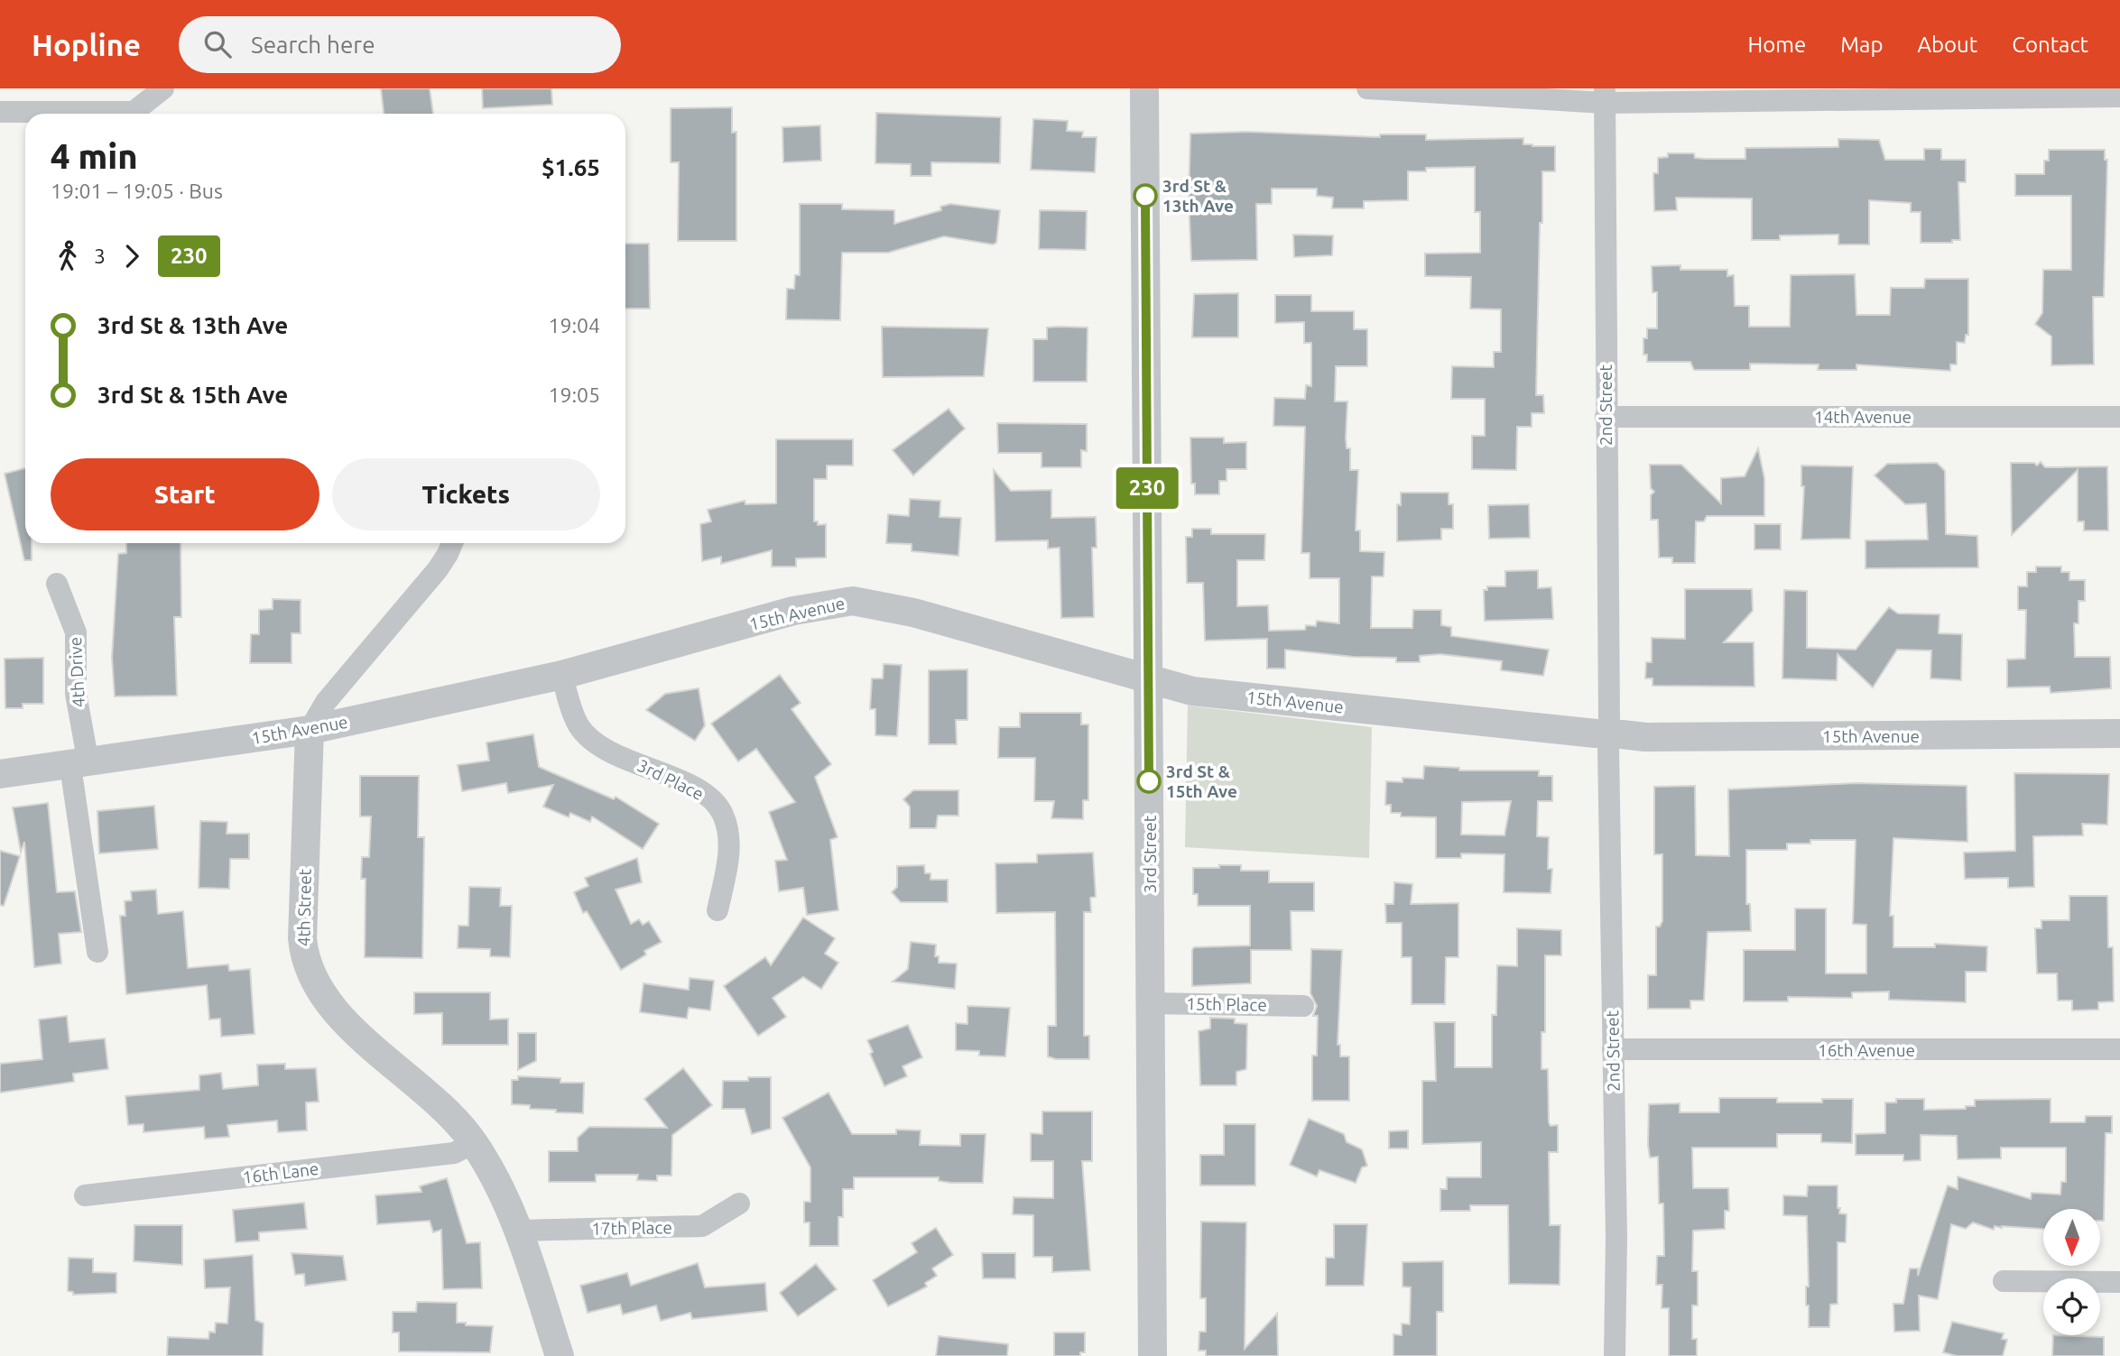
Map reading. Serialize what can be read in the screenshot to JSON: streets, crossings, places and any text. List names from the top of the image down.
{
  "streets": {
    "street": [
      "2nd Street",
      "14th Avenue",
      "15th Avenue",
      "4th Drive",
      "3rd Place",
      "3rd Street",
      "4th Street",
      "15th Place",
      "16th Avenue",
      "16th Lane",
      "17th Place"
    ]
  },
  "crossings": [
    ["2nd Street", "14th Avenue"],
    ["2nd Street", "15th Avenue"],
    ["2nd Street", "16th Avenue"],
    ["15th Avenue", "4th Drive"],
    ["15th Avenue", "3rd Place"],
    ["15th Avenue", "3rd Street"],
    ["15th Avenue", "4th Street"],
    ["3rd Street", "15th Place"],
    ["4th Street", "16th Lane"],
    ["4th Street", "17th Place"]
  ],
  "places": ["3rd St & 13th Ave", "3rd St & 15th Ave"],
  "lines": ["bus line 230"],
  "north": "bottom",
  "page": {
    "header": "Hopline",
    "search": "Search here",
    "nav": [
      "Home",
      "Map",
      "About",
      "Contact"
    ],
    "on_map": "230",
    "heading": ["4 min", "19:01 – 19:05 · Bus", "$1.65"],
    "legs": ["3", "230"],
    "list": [
      {
        "name": "3rd St & 13th Ave",
        "value": "19:04"
      },
      {
        "name": "3rd St & 15th Ave",
        "value": "19:05"
      }
    ],
    "buttons": ["Start", "Tickets"]
  }
}
